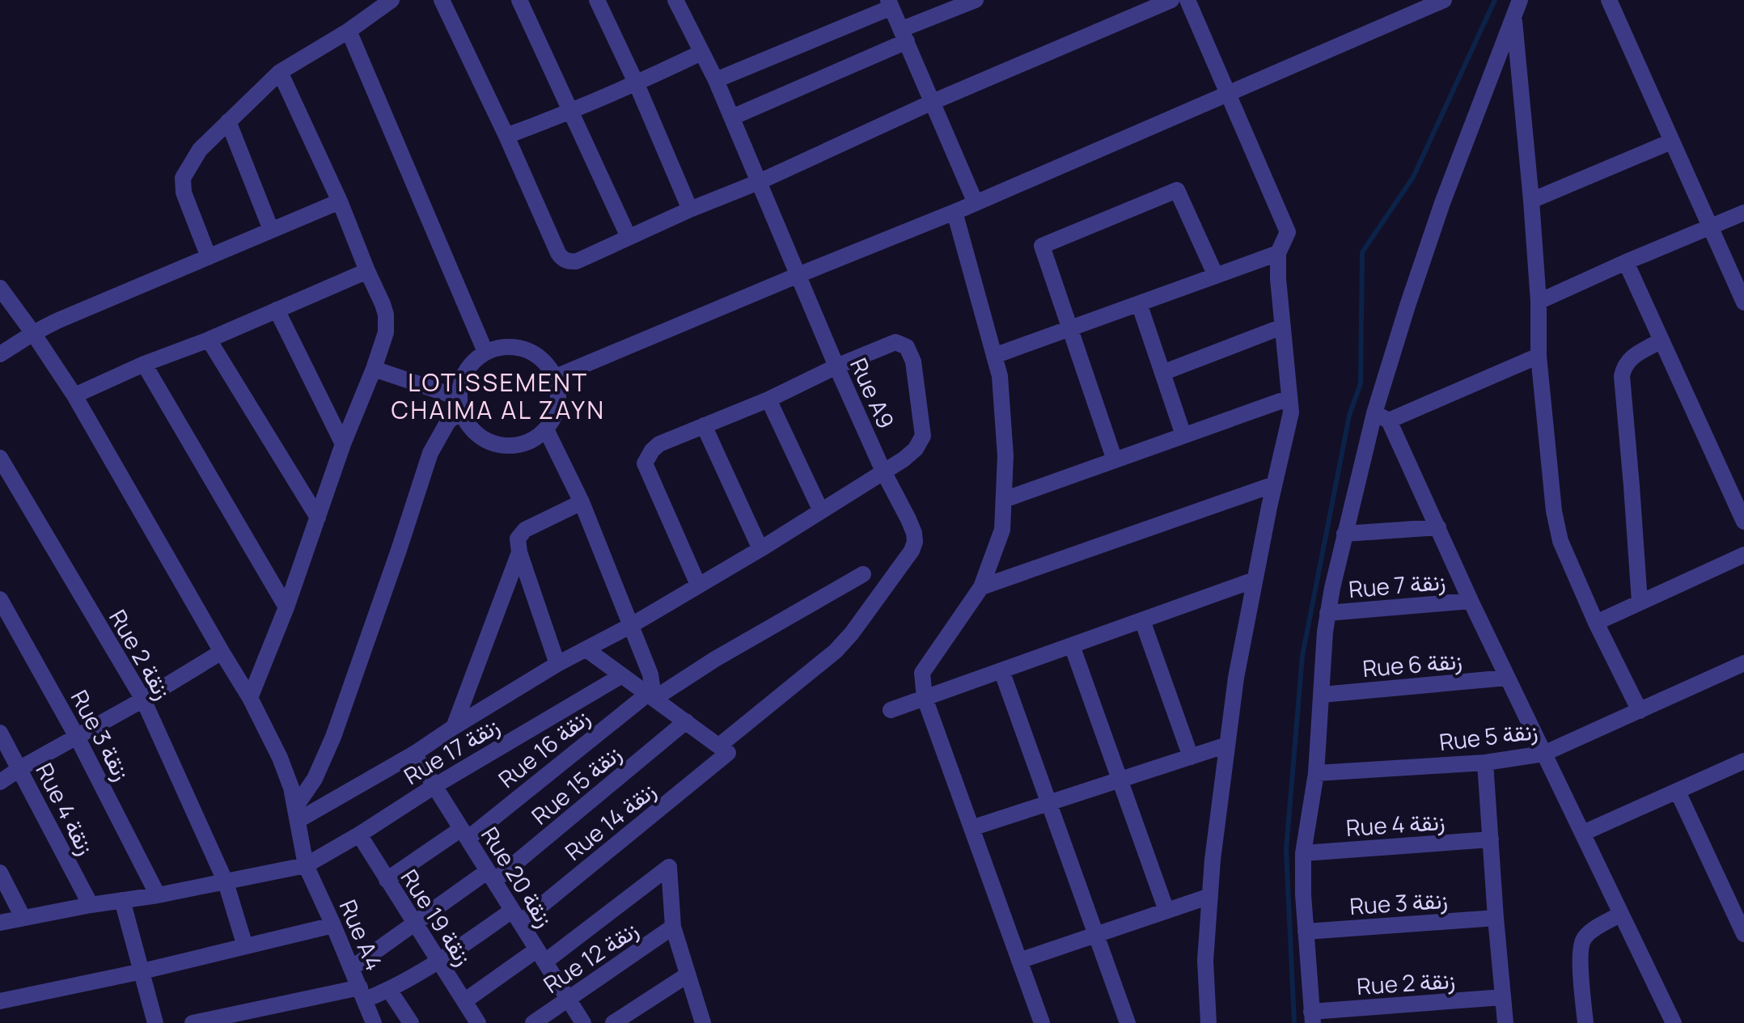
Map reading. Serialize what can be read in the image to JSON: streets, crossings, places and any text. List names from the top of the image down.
{
  "streets": {
    "street": [
      "Rue A9",
      "Rue 7 زنقة",
      "Rue 2 زنقة",
      "Rue 6 زنقة",
      "Rue 3 زنقة",
      "Rue 5 زنقة",
      "Rue 16 زنقة",
      "Rue 17 زنقة",
      "Rue 15 زنقة",
      "Rue 4 زنقة",
      "Rue 14 زنقة",
      "Rue 20 زنقة",
      "Rue 19 زنقة",
      "Rue A4",
      "Rue 12 زنقة"
    ]
  },
  "crossings": [
    ["Rue A9", "Rue 14 زنقة"],
    ["Rue 2 زنقة", "Rue 17 زنقة"],
    ["Rue 3 زنقة", "Rue 17 زنقة"],
    ["Rue 16 زنقة", "Rue 20 زنقة"],
    ["Rue 16 زنقة", "Rue 19 زنقة"],
    ["Rue 17 زنقة", "Rue 4 زنقة"],
    ["Rue 17 زنقة", "Rue 20 زنقة"],
    ["Rue 17 زنقة", "Rue 19 زنقة"],
    ["Rue 17 زنقة", "Rue A4"],
    ["Rue 15 زنقة", "Rue 20 زنقة"],
    ["Rue 15 زنقة", "Rue 19 زنقة"],
    ["Rue 15 زنقة", "Rue A4"],
    ["Rue 14 زنقة", "Rue 20 زنقة"],
    ["Rue 14 زنقة", "Rue 19 زنقة"],
    ["Rue 14 زنقة", "Rue A4"],
    ["Rue 20 زنقة", "Rue 12 زنقة"]
  ],
  "districts": ["LOTISSEMENT CHAIMA AL ZAYN"]
}
